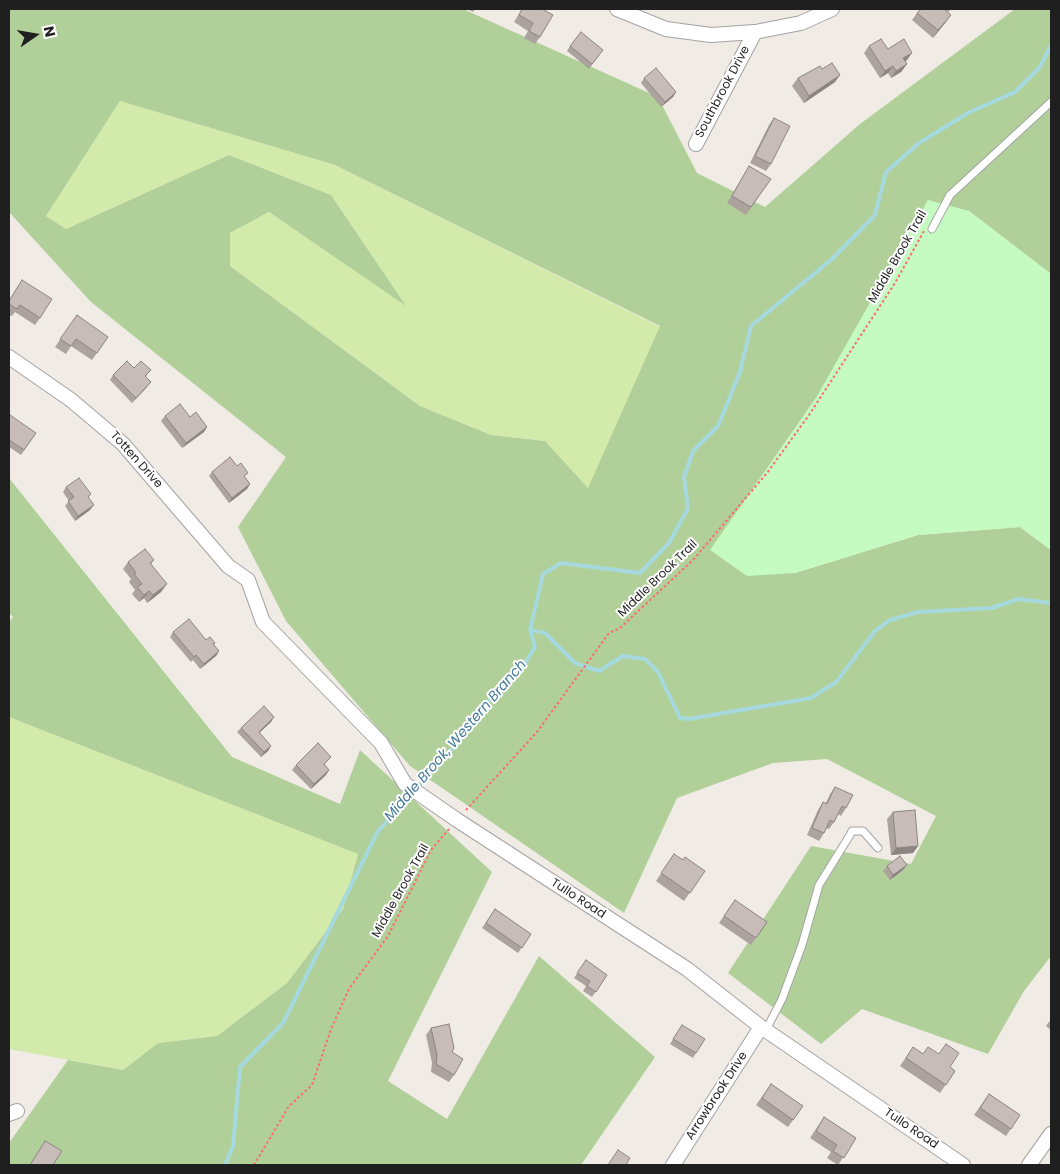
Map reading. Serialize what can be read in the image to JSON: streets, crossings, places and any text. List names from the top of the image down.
{
  "streets": {
    "street": [
      "Southbrook Drive",
      "Totten Drive",
      "Tullo Road",
      "Arrowbrook Drive"
    ],
    "path": ["Middle Brook Trail"]
  },
  "crossings": [
    ["Middle Brook Trail", "Tullo Road"],
    ["Totten Drive", "Tullo Road"],
    ["Tullo Road", "Arrowbrook Drive"]
  ],
  "water": ["Middle Brook, Western Branch"],
  "north": "right"
}
